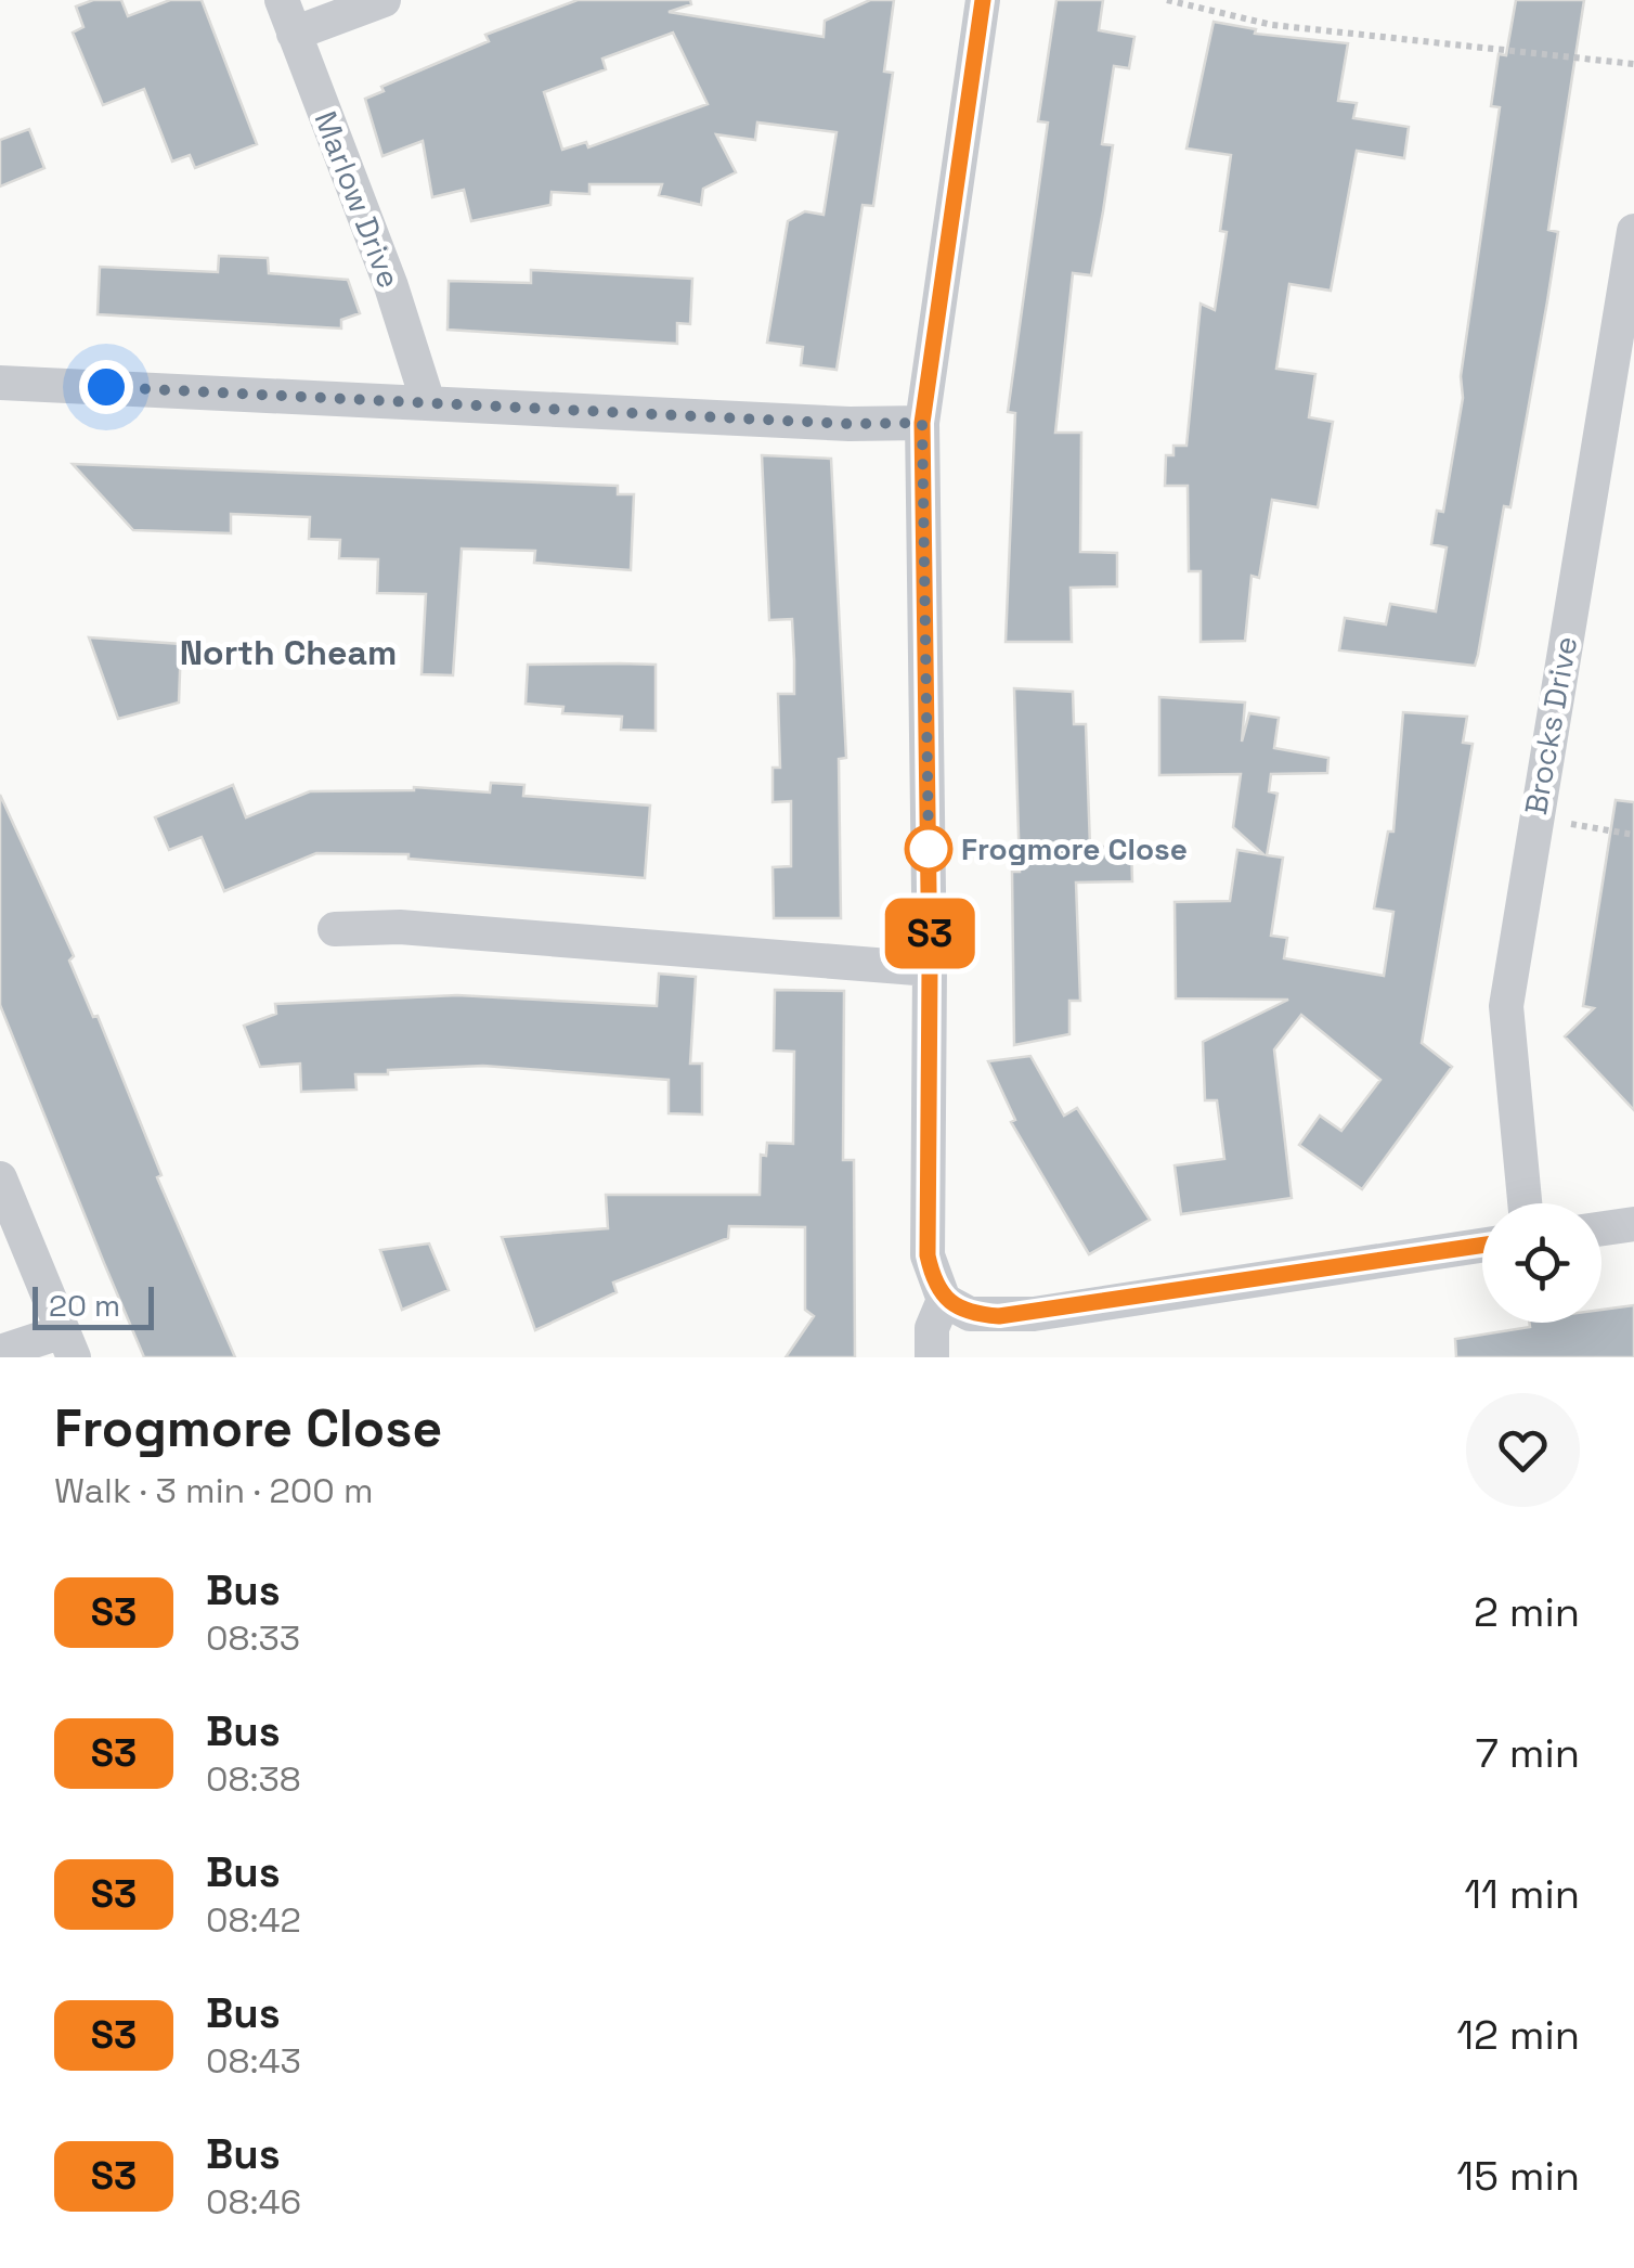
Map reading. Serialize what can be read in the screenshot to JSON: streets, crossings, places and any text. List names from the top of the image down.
{
  "streets": {
    "street": ["Marlow Drive", "Brocks Drive"]
  },
  "districts": ["North Cheam"],
  "places": ["Frogmore Close"],
  "lines": ["bus line S3"],
  "scale_bar": "20 m",
  "page": {
    "on_map": "S3",
    "scale": "20 m",
    "heading": ["Frogmore Close", "Walk · 3 min · 200 m"],
    "list": [
      {
        "mark": "S3",
        "name": "Bus",
        "note": "08:33",
        "value": "2 min"
      },
      {
        "mark": "S3",
        "name": "Bus",
        "note": "08:38",
        "value": "7 min"
      },
      {
        "mark": "S3",
        "name": "Bus",
        "note": "08:42",
        "value": "11 min"
      },
      {
        "mark": "S3",
        "name": "Bus",
        "note": "08:43",
        "value": "12 min"
      },
      {
        "mark": "S3",
        "name": "Bus",
        "note": "08:46",
        "value": "15 min"
      }
    ]
  }
}
